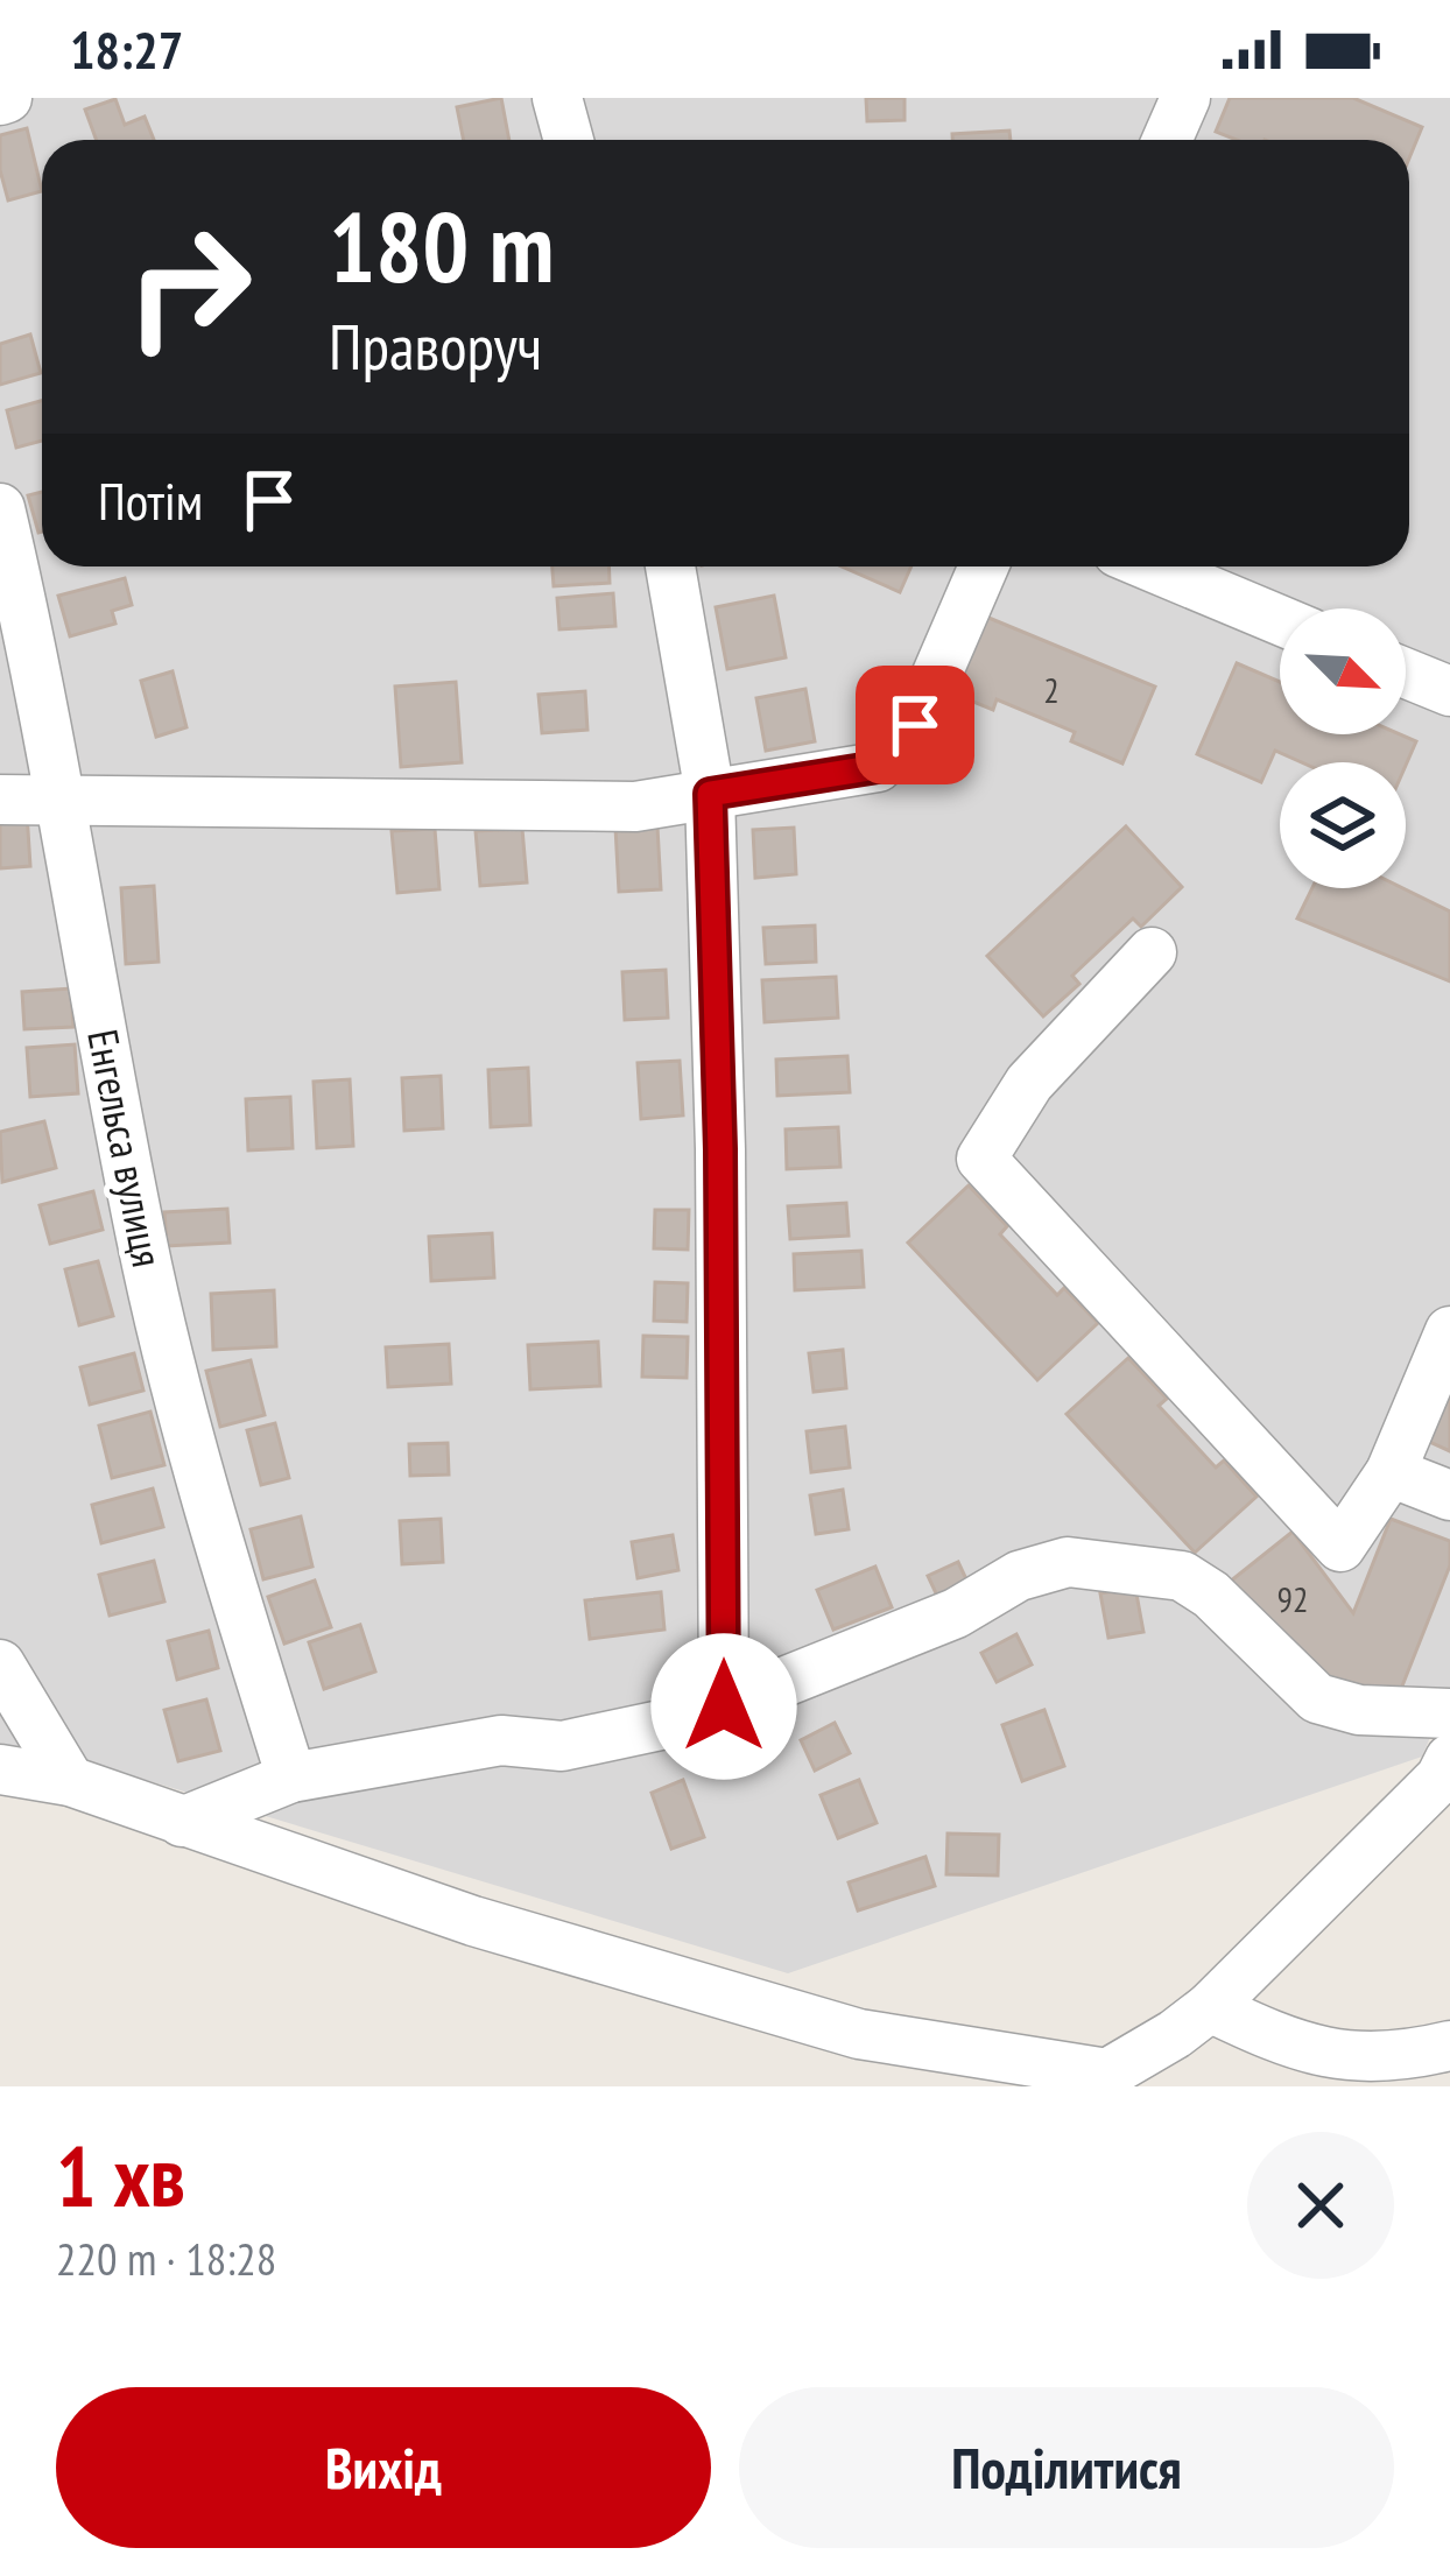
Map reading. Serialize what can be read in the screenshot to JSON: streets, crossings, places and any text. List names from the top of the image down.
{
  "streets": {
    "street": ["Енгельса вулиця"]
  },
  "house_numbers": ["2", "92"],
  "north": "bottom right",
  "page": {
    "status": "18:27",
    "turn": ["180 m", "Праворуч"],
    "then": "Потім",
    "heading": ["1 хв", "220 m · 18:28"],
    "buttons": ["Вихід", "Поділитися"]
  }
}
